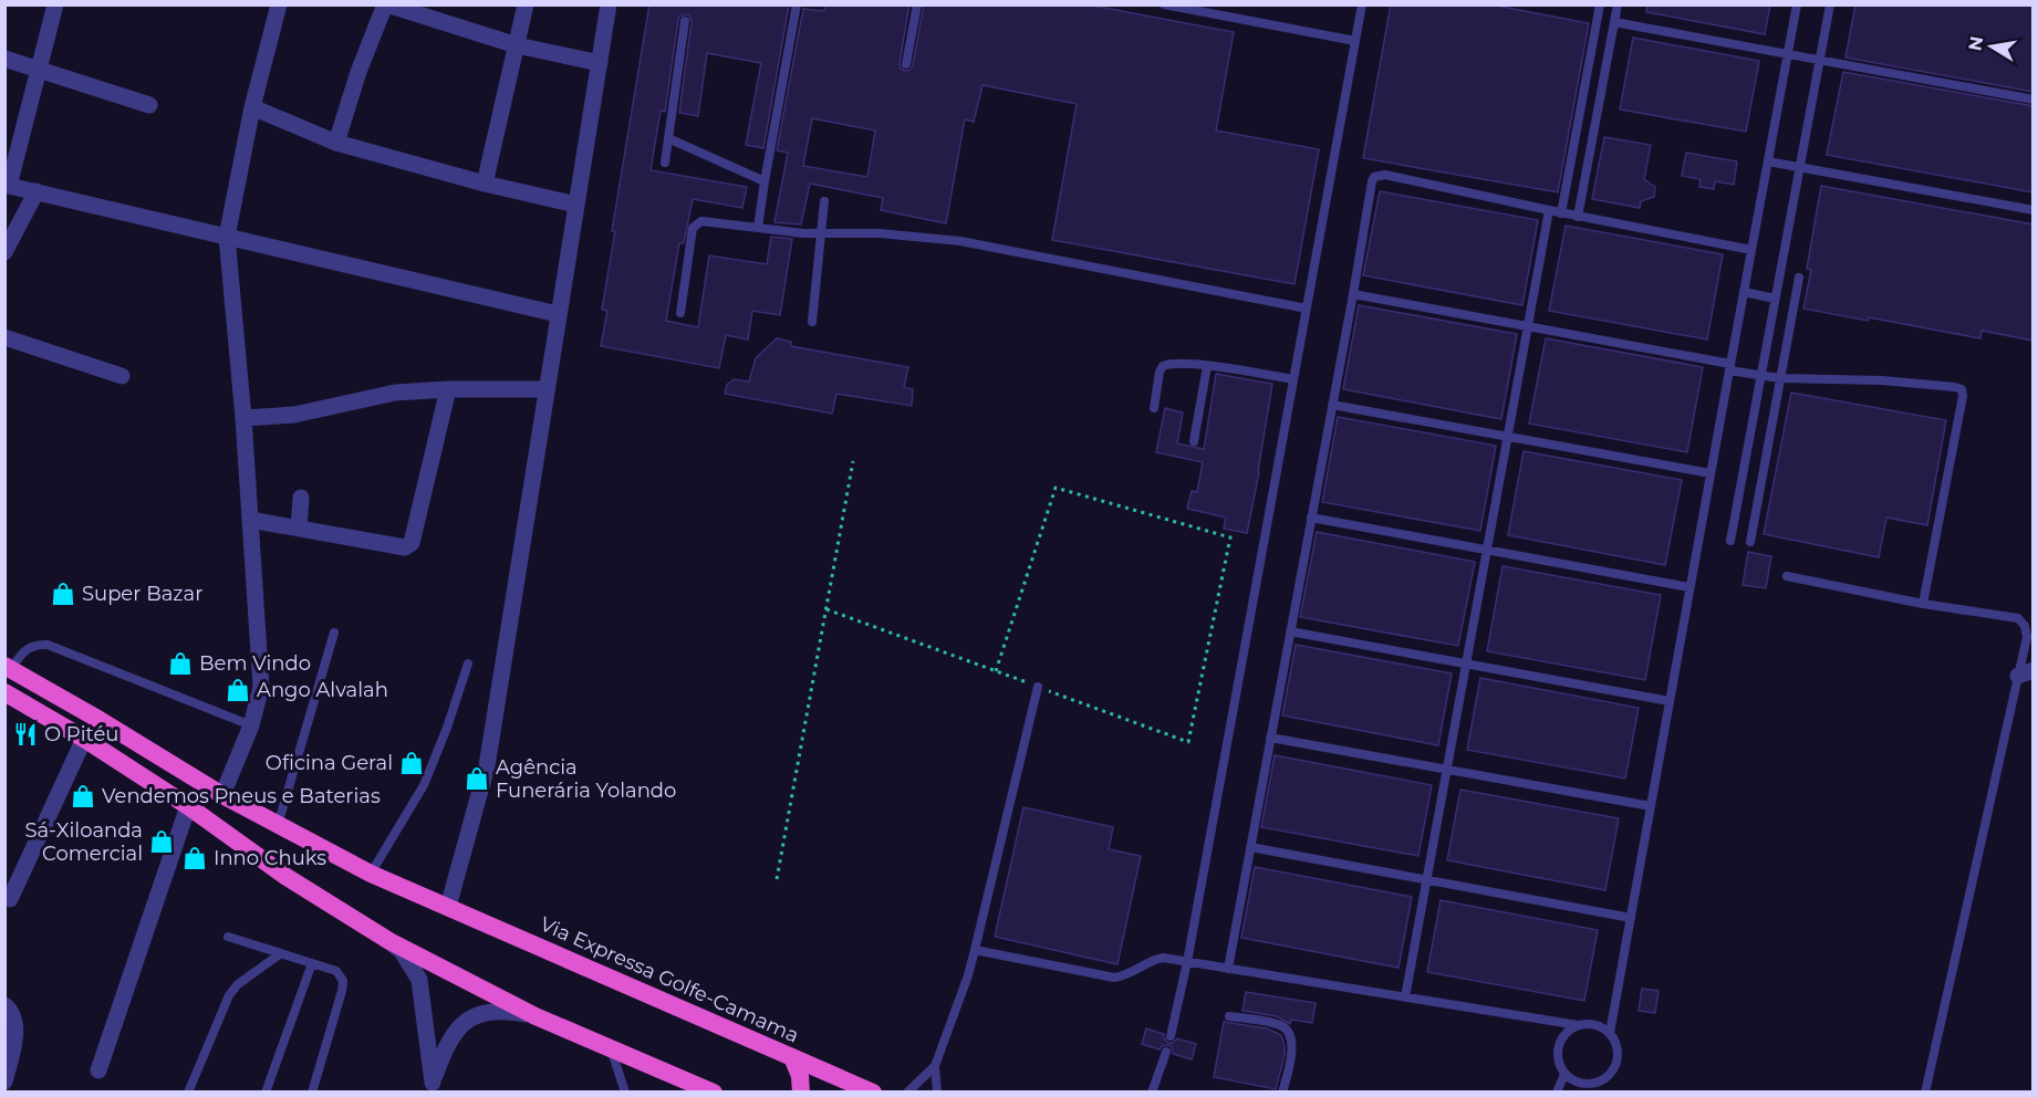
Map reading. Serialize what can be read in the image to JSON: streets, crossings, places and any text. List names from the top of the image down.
{
  "streets": {
    "highway": ["Via Expressa Golfe-Camama"]
  },
  "places": {
    "shop": [
      "Super Bazar",
      "Bem Vindo",
      "Ango Alvalah",
      "Oficina Geral",
      "Agência Funerária Yolando",
      "Vendemos Pneus e Baterias",
      "Sá-Xiloanda Comercial",
      "Inno Chuks"
    ],
    "restaurant": ["O Pitéu"]
  },
  "north": "left"
}
